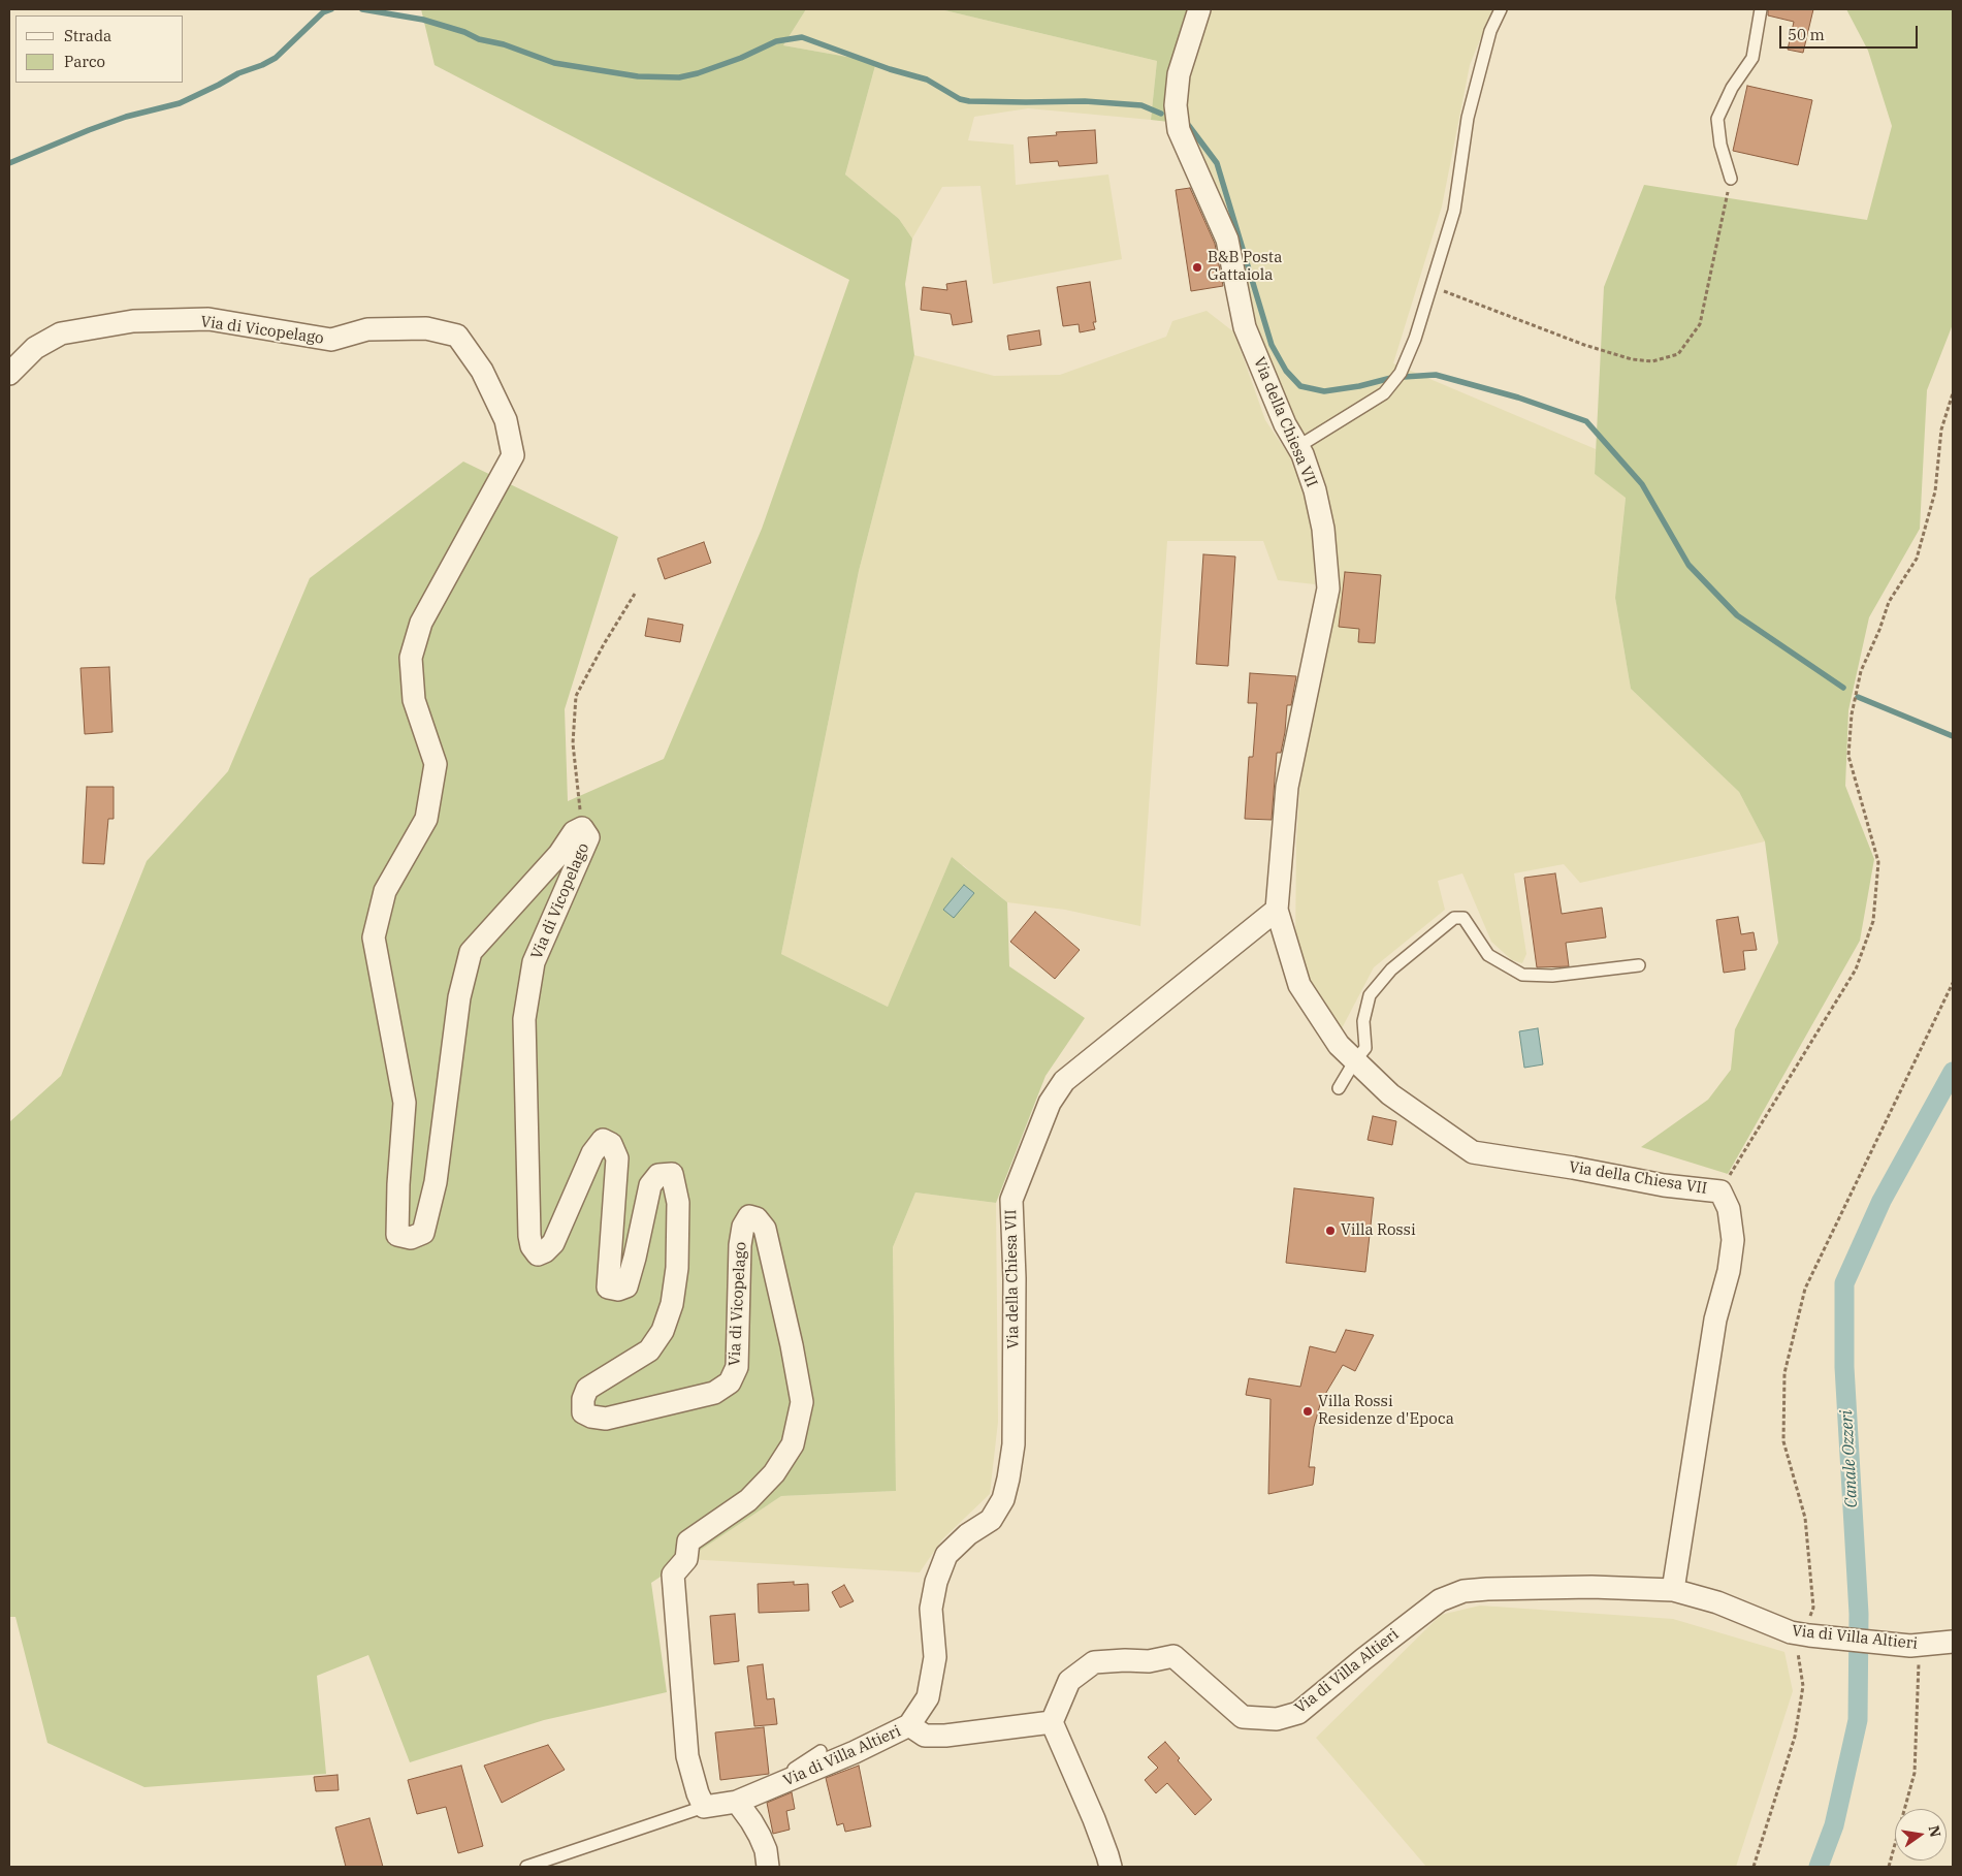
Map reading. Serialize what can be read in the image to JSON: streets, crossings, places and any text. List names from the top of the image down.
{
  "streets": {
    "street": ["Via di Vicopelago", "Via della Chiesa VII", "Via di Villa Altieri"]
  },
  "crossings": [
    ["Via della Chiesa VII", "Via di Villa Altieri"]
  ],
  "water": ["Canale Ozzeri"],
  "places": ["B&B Posta Gattaiola", "Villa Rossi", "Villa Rossi Residenze d'Epoca"],
  "legend": ["Strada", "Parco"],
  "scale_bar": "50 m",
  "north": "right"
}
